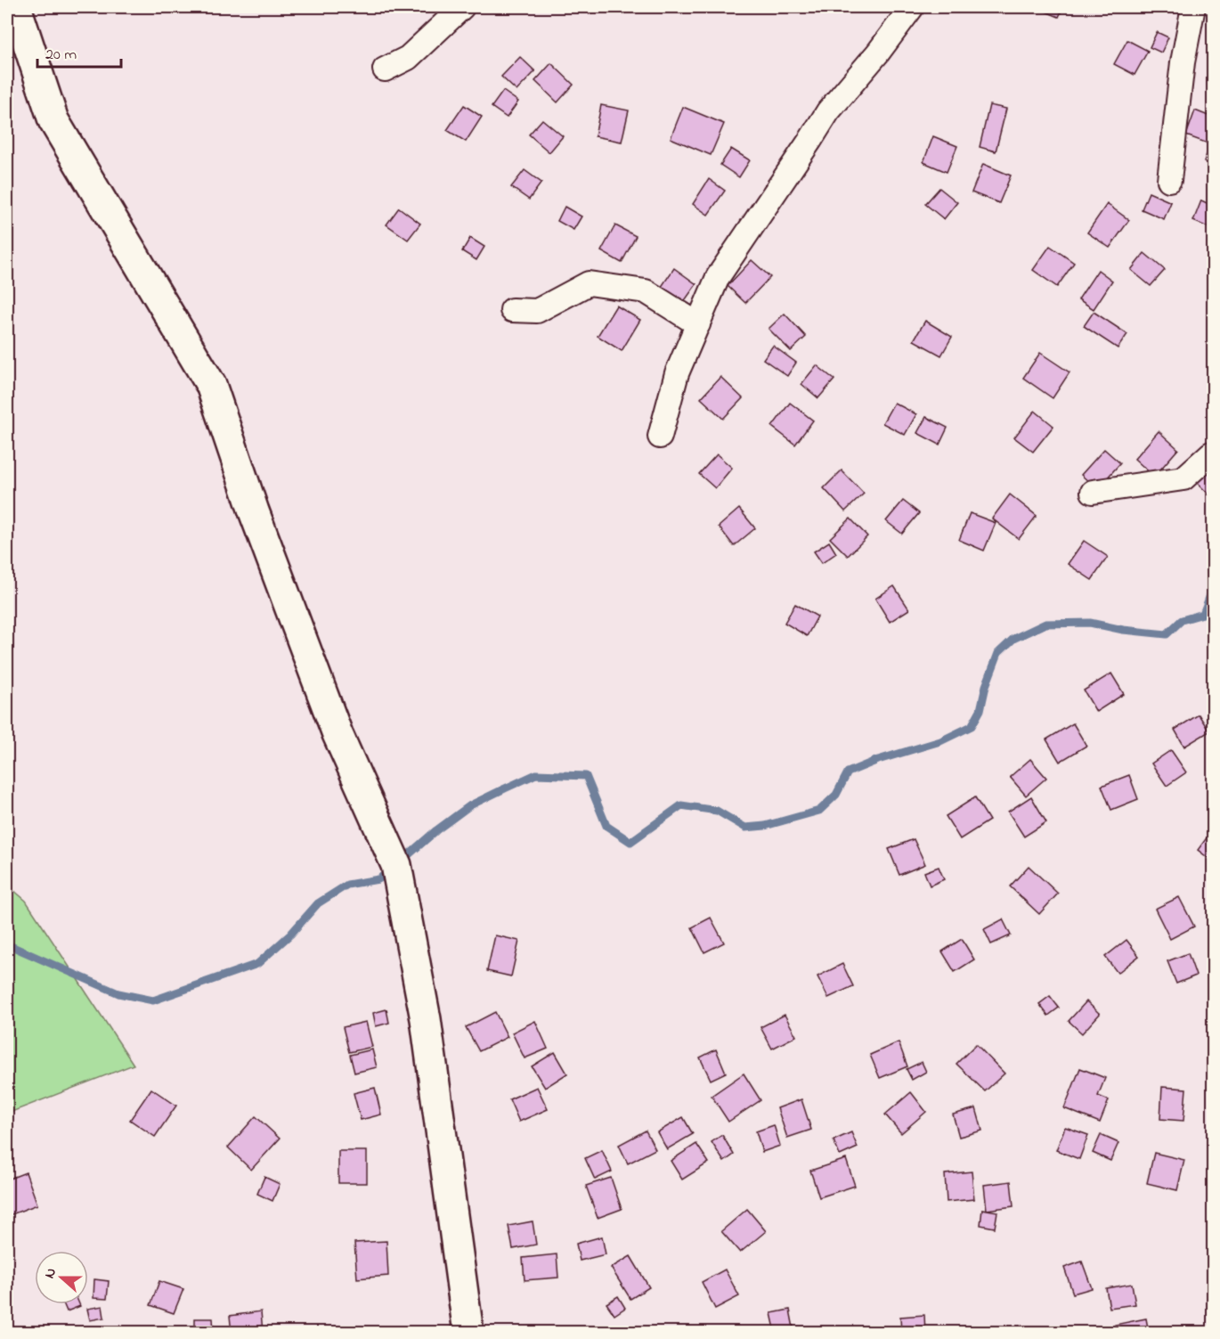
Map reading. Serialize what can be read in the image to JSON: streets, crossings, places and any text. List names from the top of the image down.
{
  "scale_bar": "20 m",
  "north": "left"
}
